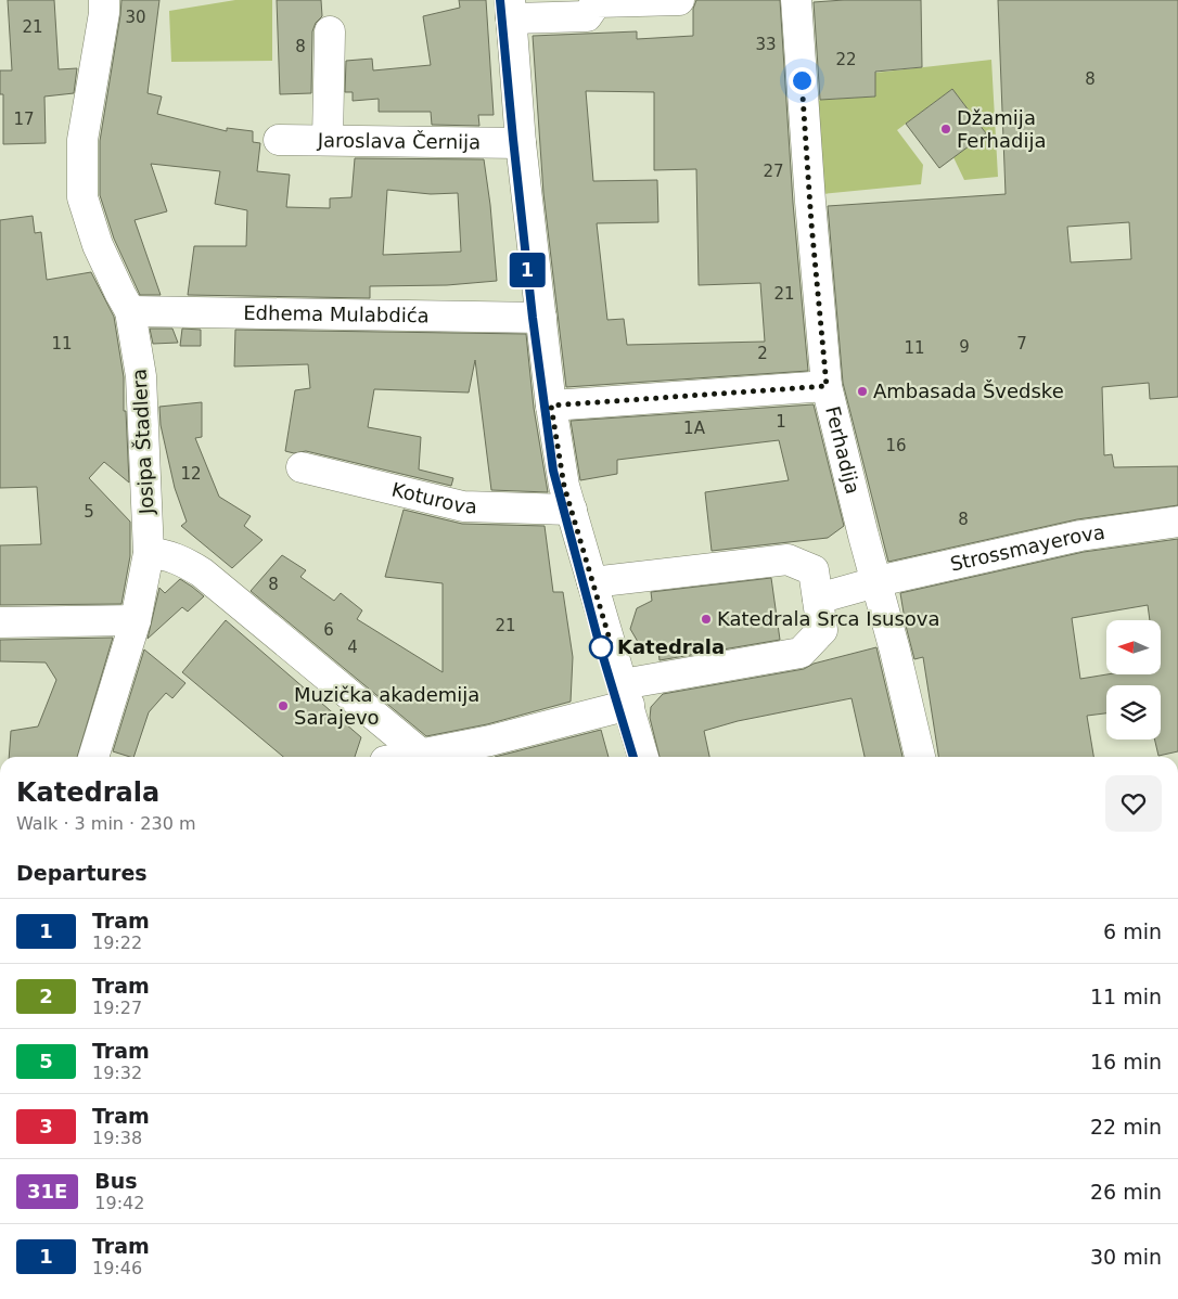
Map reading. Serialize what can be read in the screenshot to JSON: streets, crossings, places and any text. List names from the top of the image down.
{
  "streets": {
    "street": [
      "Jaroslava Černija",
      "Edhema Mulabdića",
      "Josipa Štadlera",
      "Ferhadija",
      "Koturova",
      "Strossmayerova"
    ]
  },
  "crossings": [
    ["Edhema Mulabdića", "Josipa Štadlera"],
    ["Ferhadija", "Strossmayerova"]
  ],
  "places": [
    "Džamija Ferhadija",
    "Ambasada Švedske",
    "Katedrala Srca Isusova",
    "Katedrala",
    "Muzička akademija Sarajevo"
  ],
  "lines": ["tram line 1"],
  "house_numbers": [
    "30",
    "21",
    "33",
    "8",
    "22",
    "8",
    "17",
    "27",
    "21",
    "11",
    "7",
    "9",
    "11",
    "2",
    "1",
    "1A",
    "16",
    "12",
    "5",
    "8",
    "8",
    "21",
    "6",
    "4"
  ],
  "north": "left",
  "page": {
    "on_map": "1",
    "heading": [
      ["Katedrala", "Walk · 3 min · 230 m"],
      "Departures"
    ],
    "list": [
      {
        "mark": "1",
        "name": "Tram",
        "note": "19:22",
        "value": "6 min"
      },
      {
        "mark": "2",
        "name": "Tram",
        "note": "19:27",
        "value": "11 min"
      },
      {
        "mark": "5",
        "name": "Tram",
        "note": "19:32",
        "value": "16 min"
      },
      {
        "mark": "3",
        "name": "Tram",
        "note": "19:38",
        "value": "22 min"
      },
      {
        "mark": "31E",
        "name": "Bus",
        "note": "19:42",
        "value": "26 min"
      },
      {
        "mark": "1",
        "name": "Tram",
        "note": "19:46",
        "value": "30 min"
      }
    ]
  }
}
